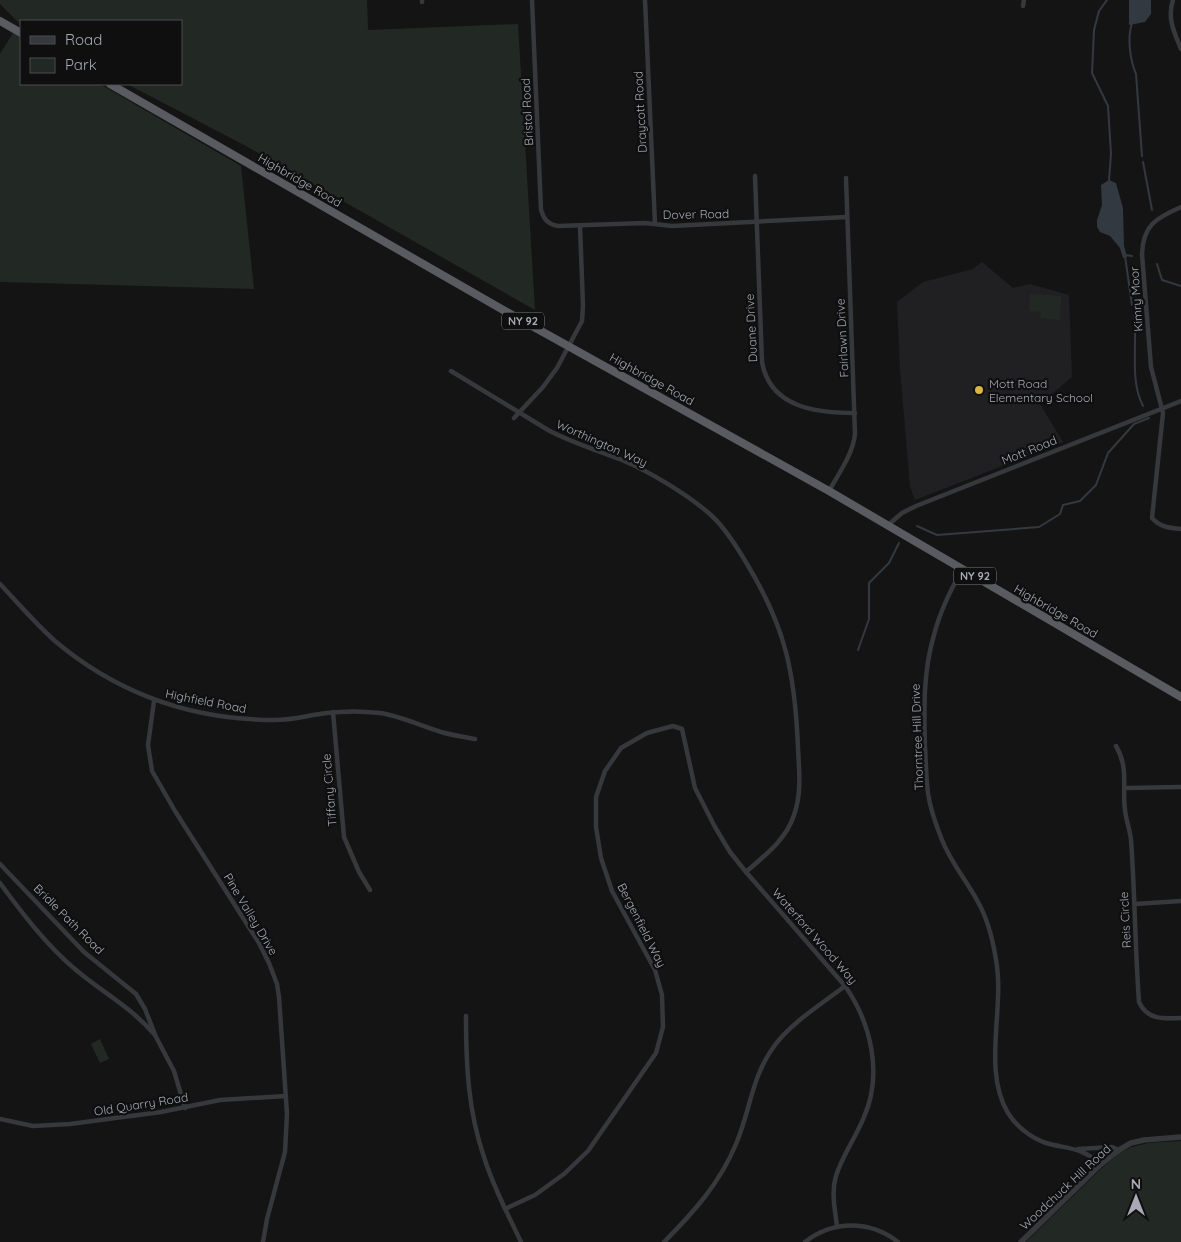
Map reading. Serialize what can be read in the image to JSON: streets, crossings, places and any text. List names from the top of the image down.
{
  "streets": {
    "highway": ["Highbridge Road", "NY 92"],
    "street": [
      "Bristol Road",
      "Draycott Road",
      "Dover Road",
      "Kimry Moor",
      "Duane Drive",
      "Fairlawn Drive",
      "Worthington Way",
      "Mott Road",
      "Highfield Road",
      "Thorntree Hill Drive",
      "Tiffany Circle",
      "Pine Valley Drive",
      "Bridle Path Road",
      "Reis Circle",
      "Bergenfield Way",
      "Waterford Wood Way",
      "Old Quarry Road",
      "Woodchuck Hill Road"
    ]
  },
  "crossings": [
    ["Bristol Road", "Dover Road"],
    ["Draycott Road", "Dover Road"],
    ["Highbridge Road", "Fairlawn Drive"],
    ["Highbridge Road", "Mott Road"],
    ["Highbridge Road", "Thorntree Hill Drive"],
    ["Dover Road", "Duane Drive"],
    ["Dover Road", "Fairlawn Drive"],
    ["Kimry Moor", "Mott Road"],
    ["Duane Drive", "Fairlawn Drive"],
    ["Worthington Way", "Waterford Wood Way"],
    ["Highfield Road", "Tiffany Circle"],
    ["Highfield Road", "Pine Valley Drive"],
    ["Thorntree Hill Drive", "Woodchuck Hill Road"],
    ["Pine Valley Drive", "Old Quarry Road"],
    ["Bridle Path Road", "Old Quarry Road"],
    ["Bergenfield Way", "Waterford Wood Way"]
  ],
  "places": ["Mott Road Elementary School"],
  "legend": ["Road", "Park"],
  "north": "top"
}
